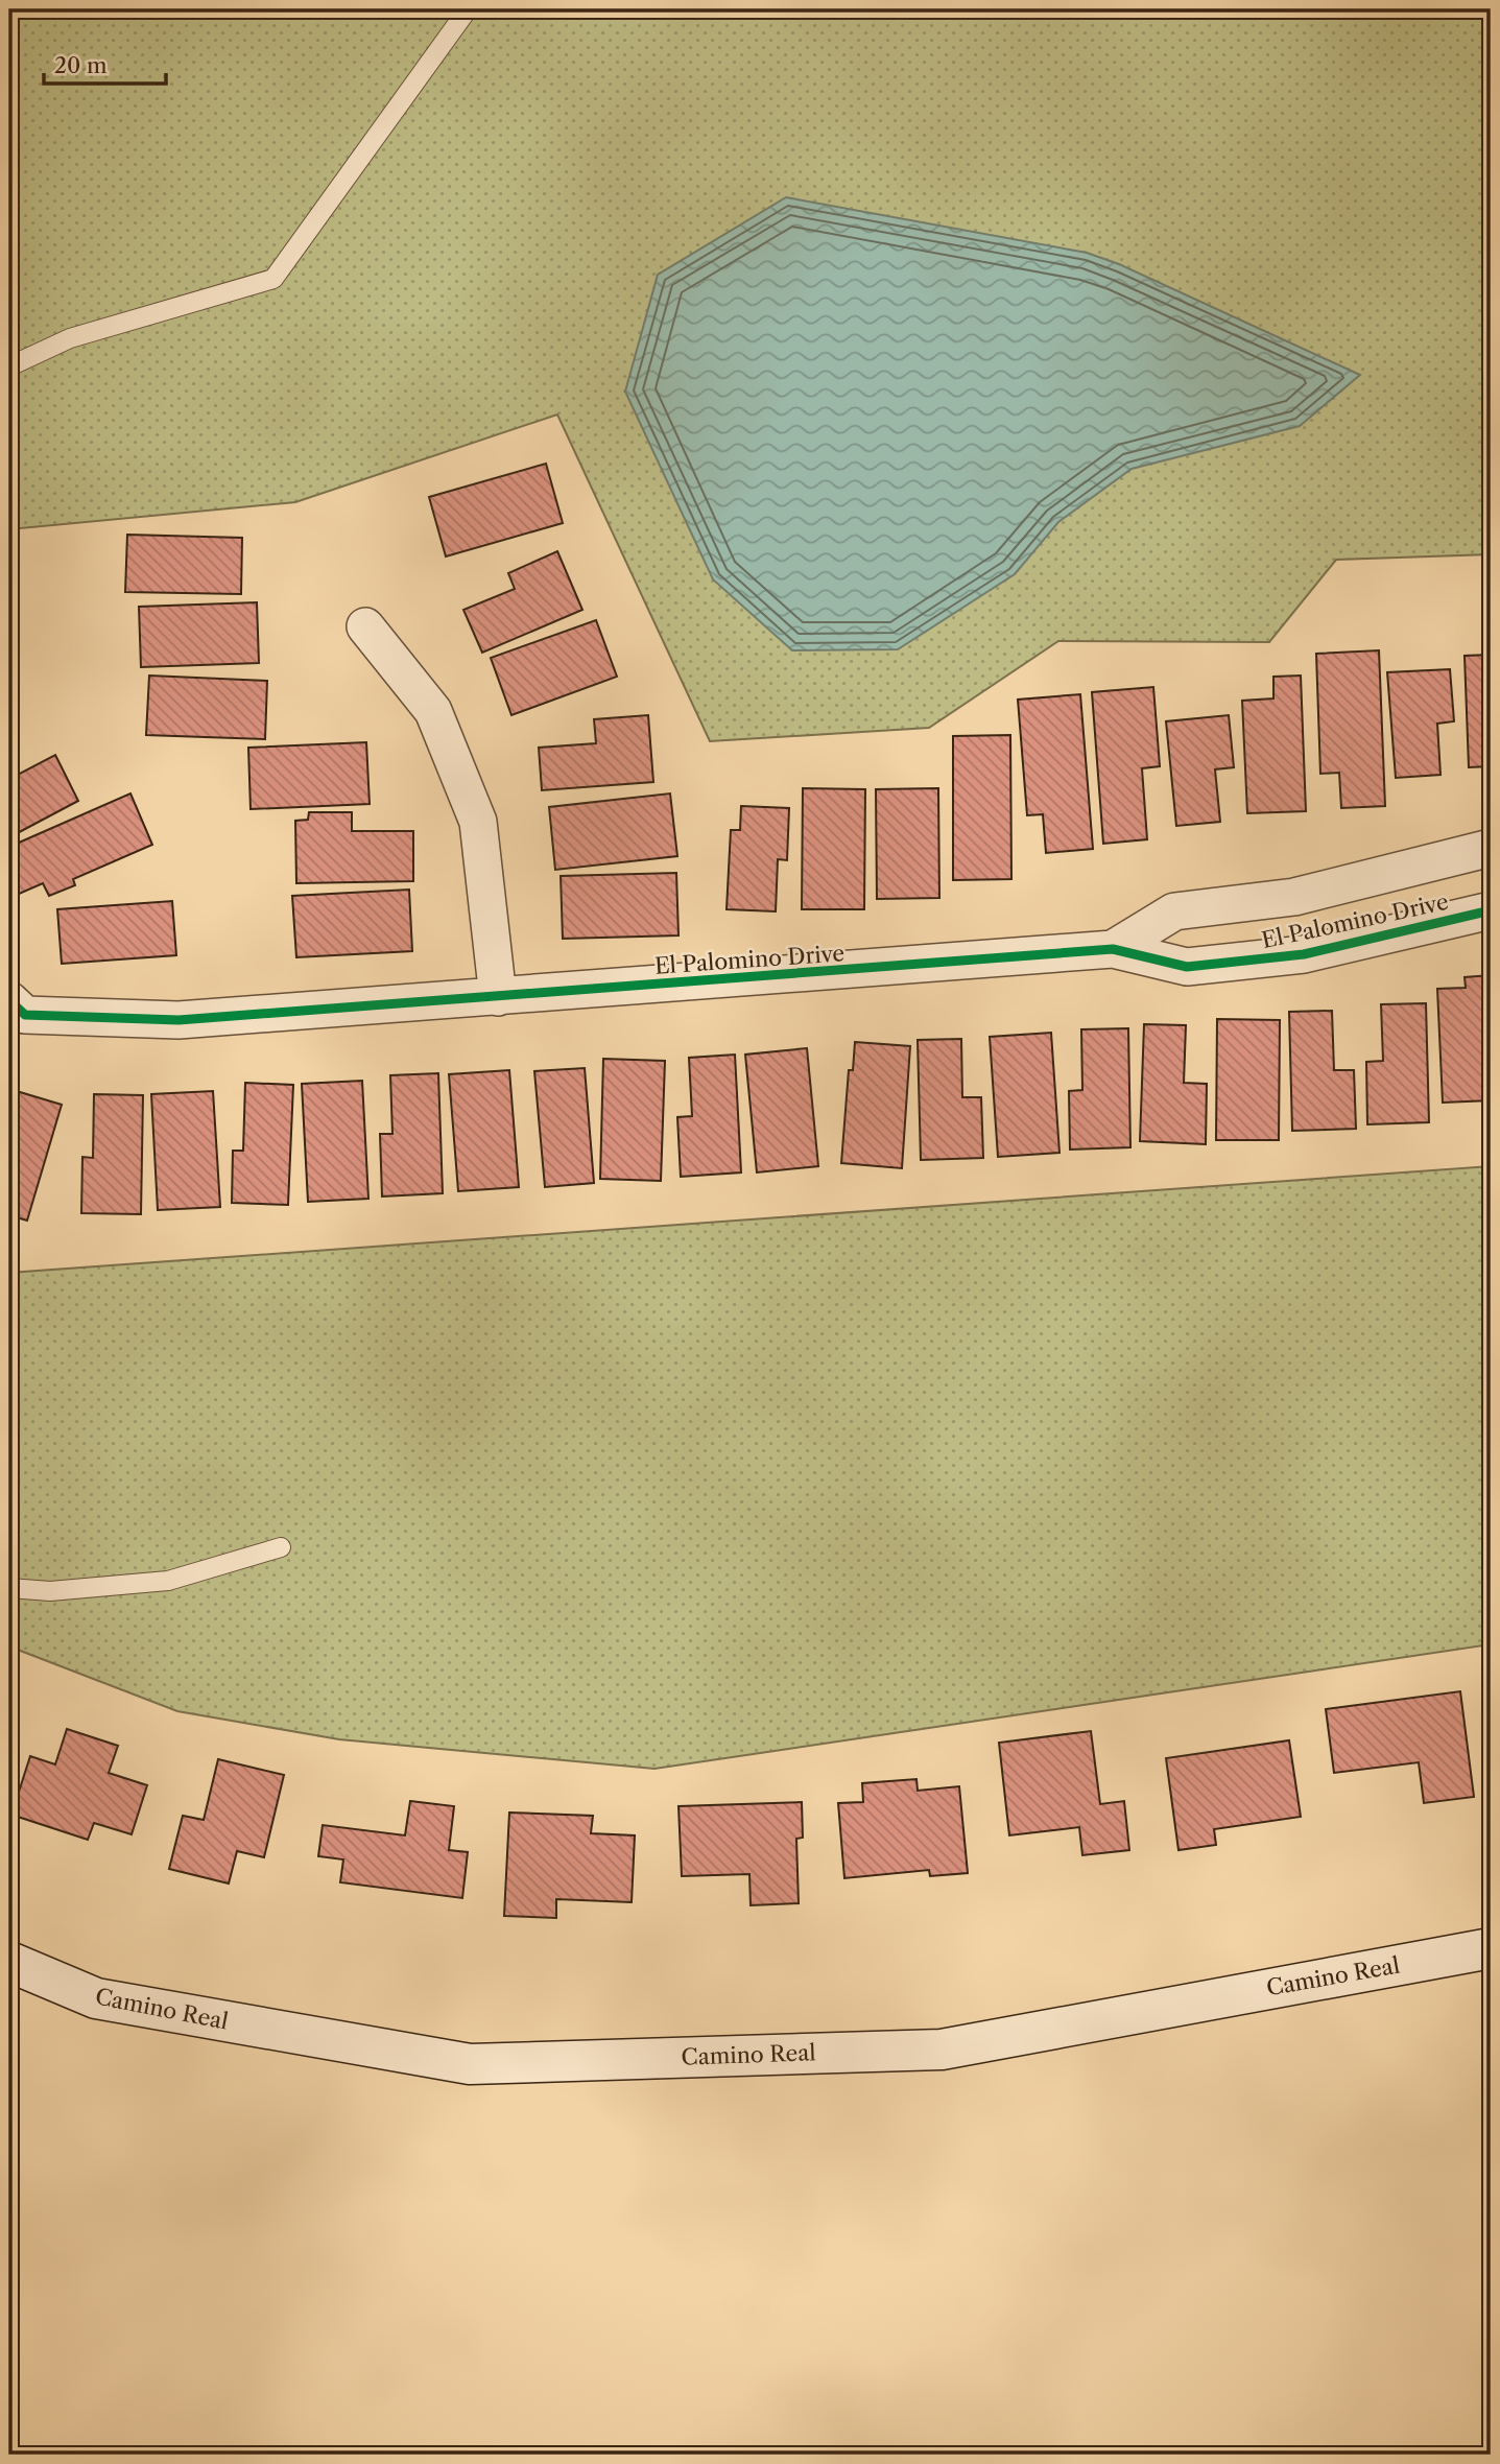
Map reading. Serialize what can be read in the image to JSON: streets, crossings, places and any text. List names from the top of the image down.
{
  "streets": {
    "main road": ["Camino Real"],
    "street": ["El Palomino Drive"]
  },
  "scale_bar": "20 m"
}
